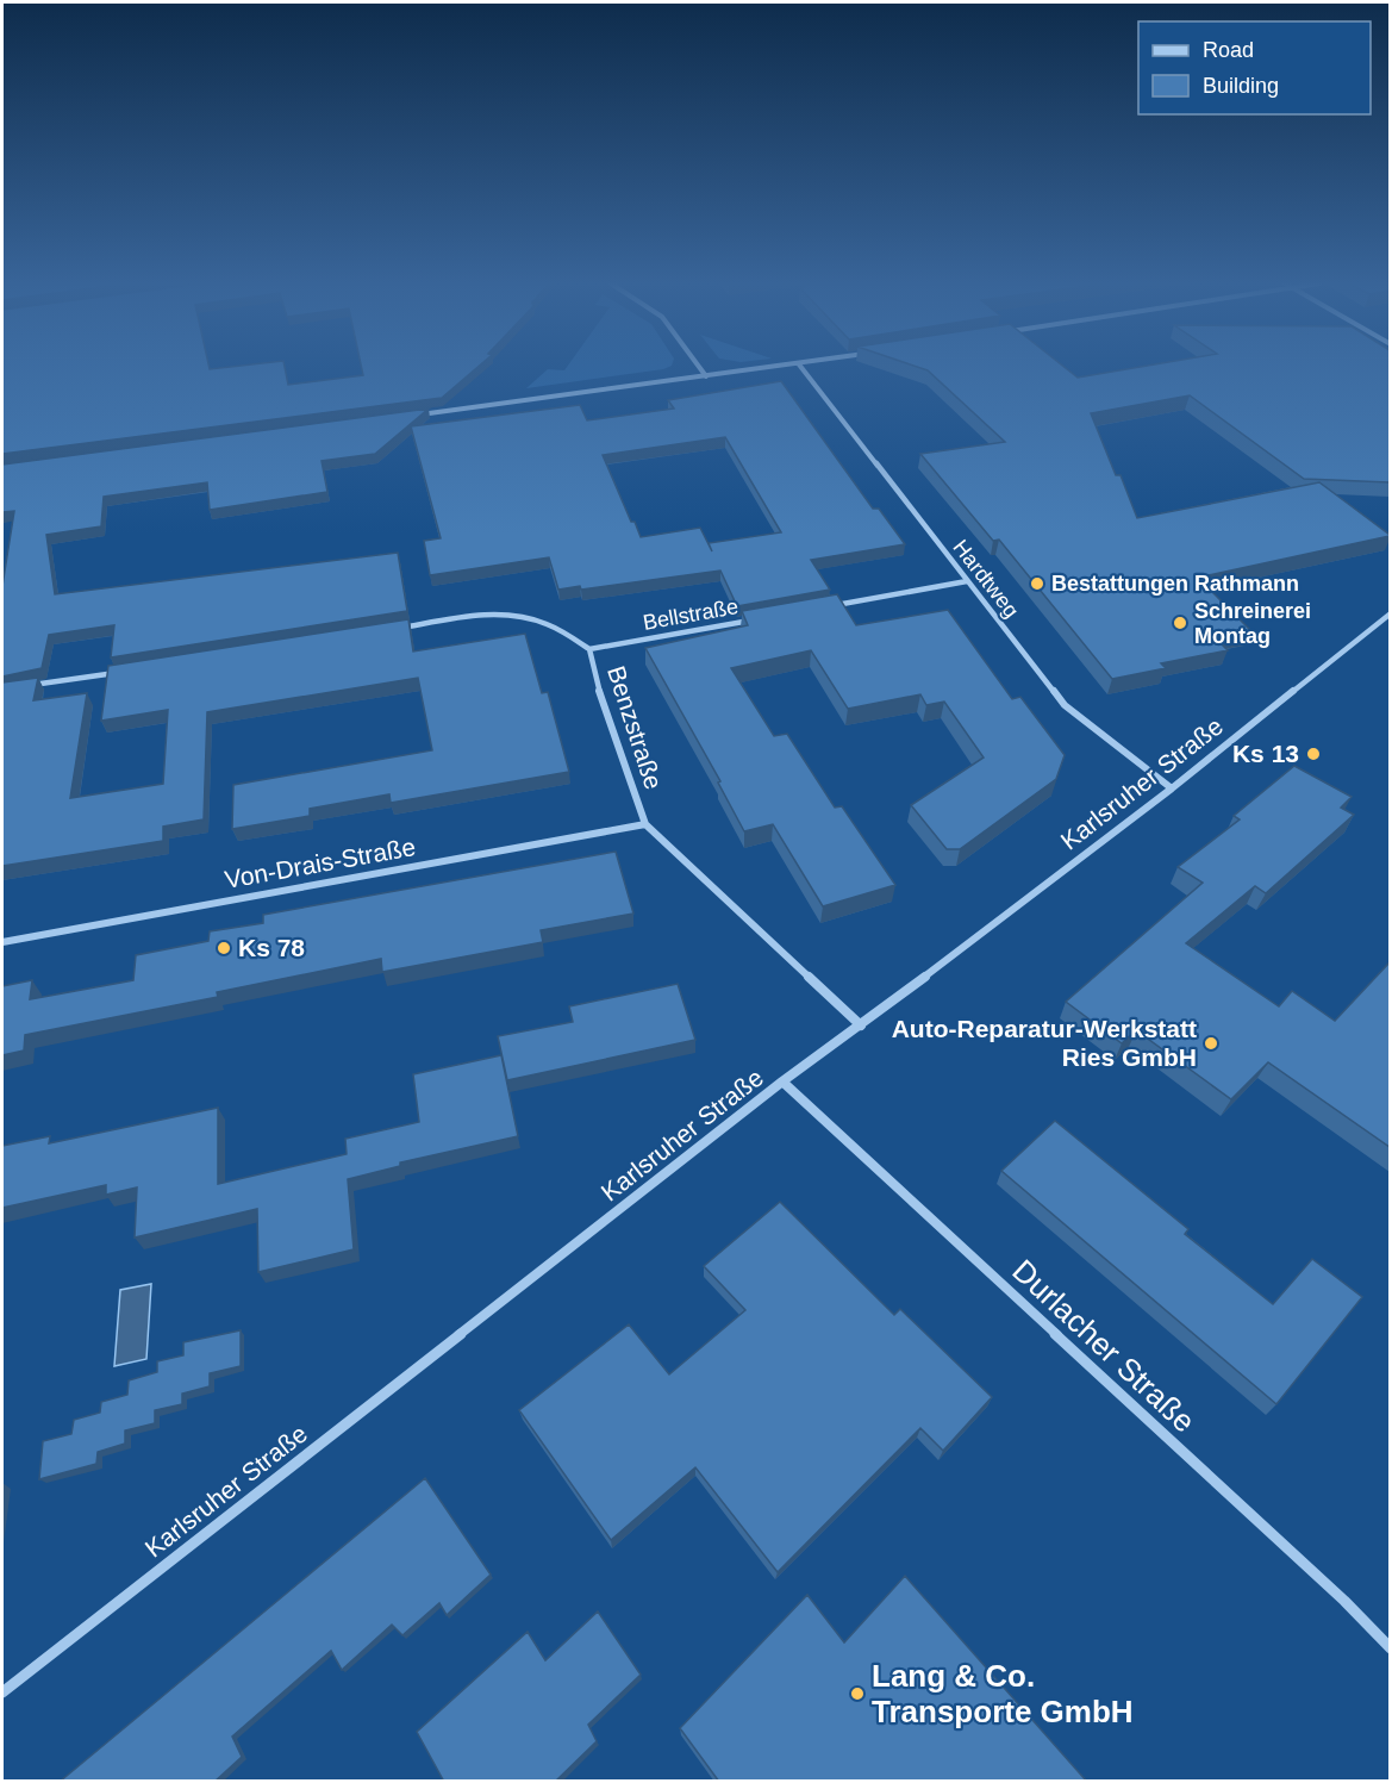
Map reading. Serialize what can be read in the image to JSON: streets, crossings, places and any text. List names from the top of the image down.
{
  "streets": {
    "street": [
      "Hardtweg",
      "Bellstraße",
      "Benzstraße",
      "Karlsruher Straße",
      "Von-Drais-Straße",
      "Durlacher Straße"
    ]
  },
  "crossings": [
    ["Hardtweg", "Karlsruher Straße"],
    ["Bellstraße", "Benzstraße"],
    ["Benzstraße", "Karlsruher Straße"],
    ["Benzstraße", "Von-Drais-Straße"],
    ["Karlsruher Straße", "Durlacher Straße"]
  ],
  "places": [
    "Bestattungen Rathmann",
    "Schreinerei Montag",
    "Ks 13",
    "Ks 78",
    "Auto-Reparatur-Werkstatt Ries GmbH",
    "Lang & Co. Transporte GmbH"
  ],
  "legend": ["Road", "Building"]
}
